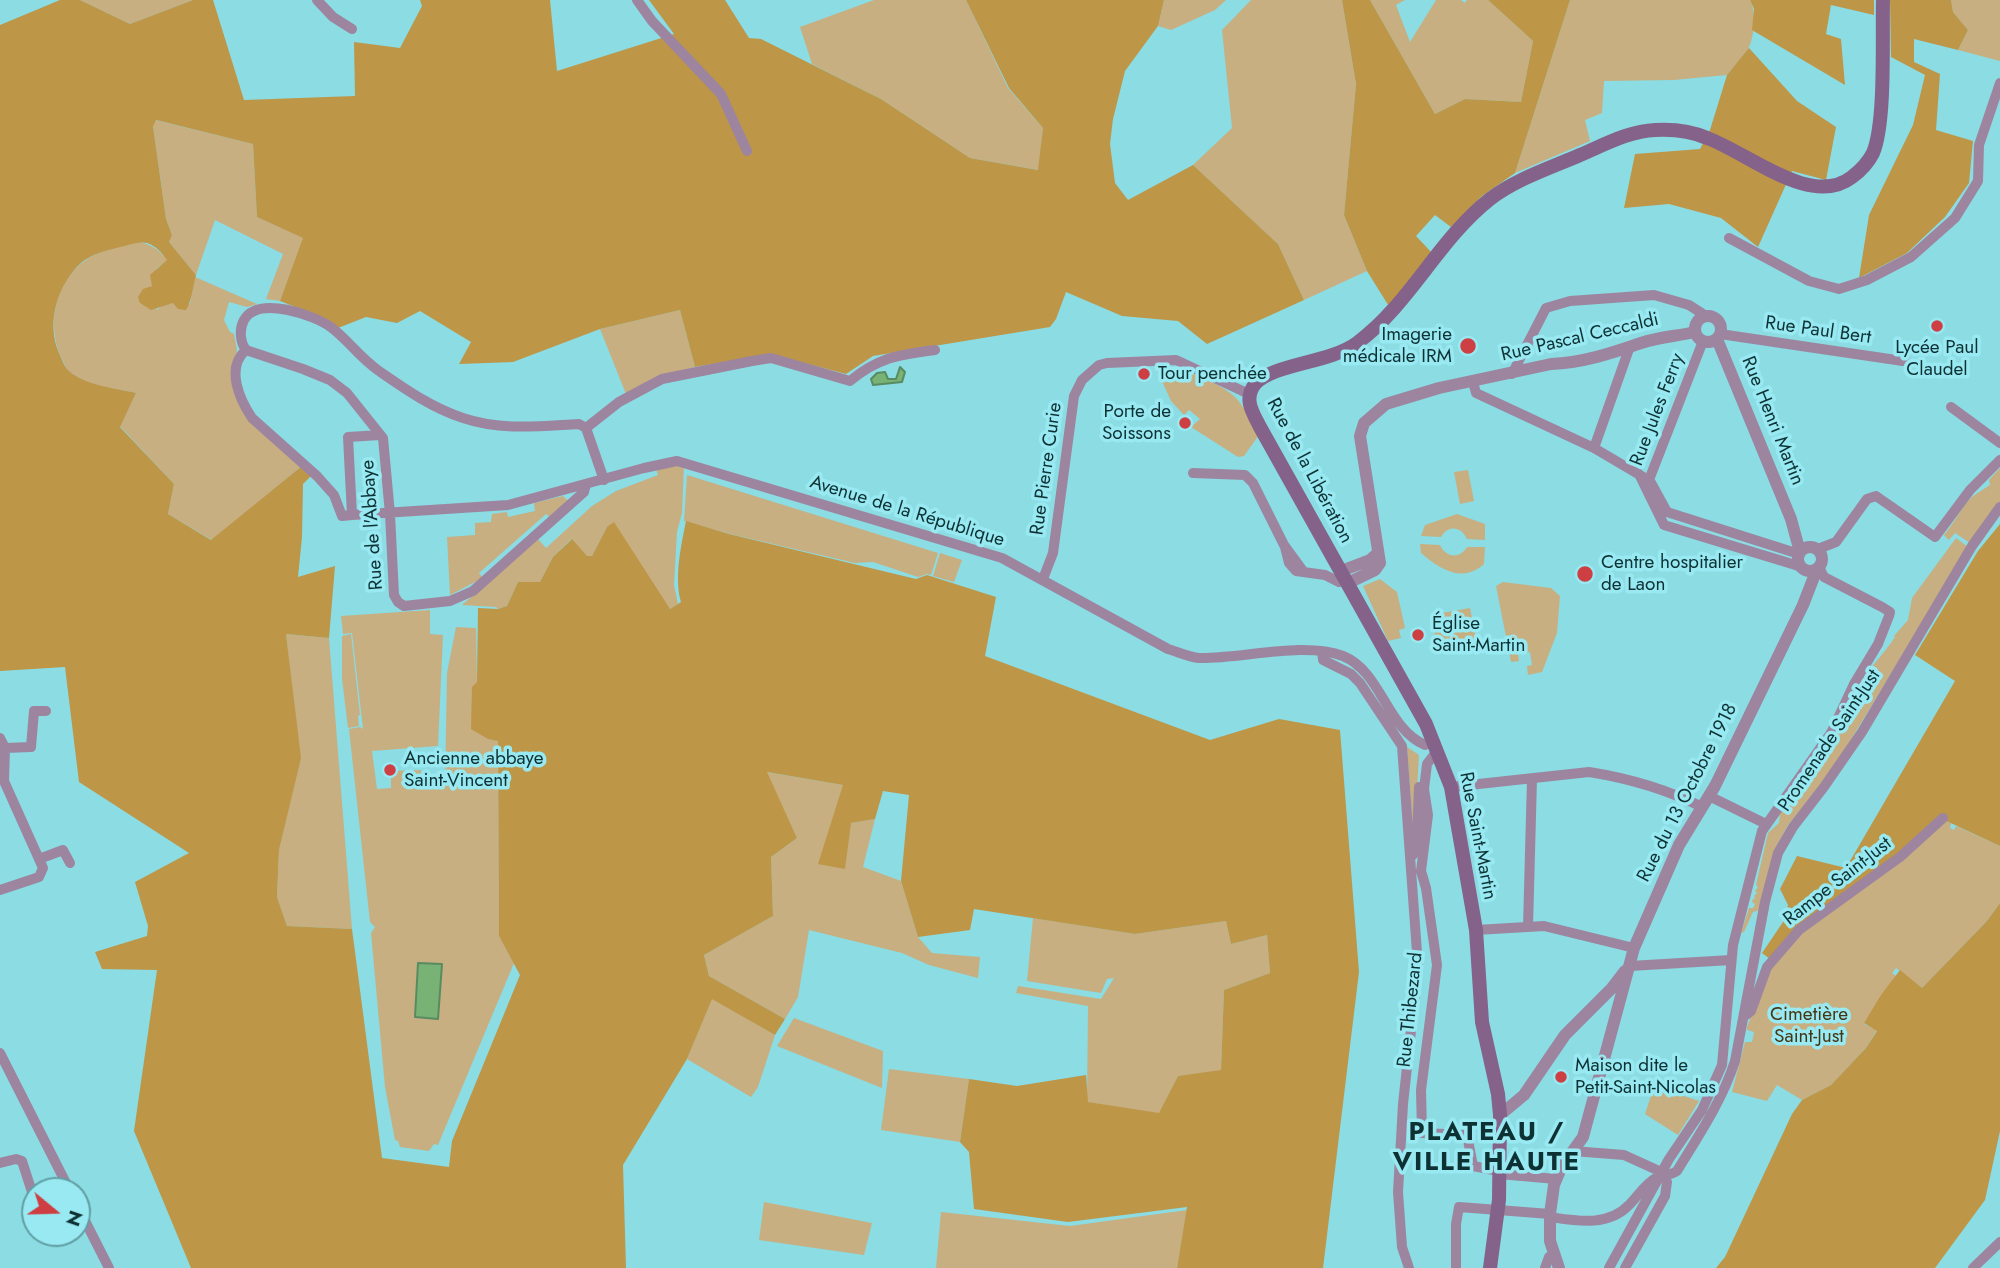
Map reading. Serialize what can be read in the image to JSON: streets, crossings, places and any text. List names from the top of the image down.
{
  "streets": {
    "main road": ["Rue de la Libération", "Rue Saint-Martin"],
    "street": [
      "Rue Paul Bert",
      "Rue Pascal Ceccaldi",
      "Rue Jules Ferry",
      "Rue Henri Martin",
      "Rue Pierre Curie",
      "Avenue de la République",
      "Rue de l'Abbaye",
      "Promenade Saint-Just",
      "Rue du 13 Octobre 1918",
      "Rampe Saint-Just",
      "Rue Thibezard"
    ]
  },
  "crossings": [
    ["Rue Paul Bert", "Rue Pascal Ceccaldi"],
    ["Rue Paul Bert", "Rue Jules Ferry"],
    ["Rue Paul Bert", "Rue Henri Martin"],
    ["Rue Pascal Ceccaldi", "Rue Jules Ferry"],
    ["Rue Pascal Ceccaldi", "Rue Henri Martin"],
    ["Rue Pascal Ceccaldi", "Rue de la Libération"],
    ["Rue Pascal Ceccaldi", "Rue Saint-Martin"],
    ["Rue Jules Ferry", "Rue Henri Martin"],
    ["Rue Henri Martin", "Rue du 13 Octobre 1918"],
    ["Rue Pierre Curie", "Rue de la Libération"],
    ["Rue Pierre Curie", "Avenue de la République"],
    ["Rue de la Libération", "Rue Saint-Martin"],
    ["Avenue de la République", "Rue de l'Abbaye"],
    ["Avenue de la République", "Rue Saint-Martin"],
    ["Avenue de la République", "Rue Thibezard"],
    ["Promenade Saint-Just", "Rampe Saint-Just"],
    ["Rue du 13 Octobre 1918", "Rue Saint-Martin"],
    ["Rue Saint-Martin", "Rue Thibezard"]
  ],
  "districts": ["PLATEAU / VILLE HAUTE"],
  "parks": ["Cimetière Saint-Just"],
  "places": [
    "Lycée Paul Claudel",
    "Imagerie médicale IRM",
    "Tour penchée",
    "Porte de Soissons",
    "Centre hospitalier de Laon",
    "Église Saint-Martin",
    "Ancienne abbaye Saint-Vincent",
    "Maison dite le Petit-Saint-Nicolas"
  ],
  "north": "right"
}
